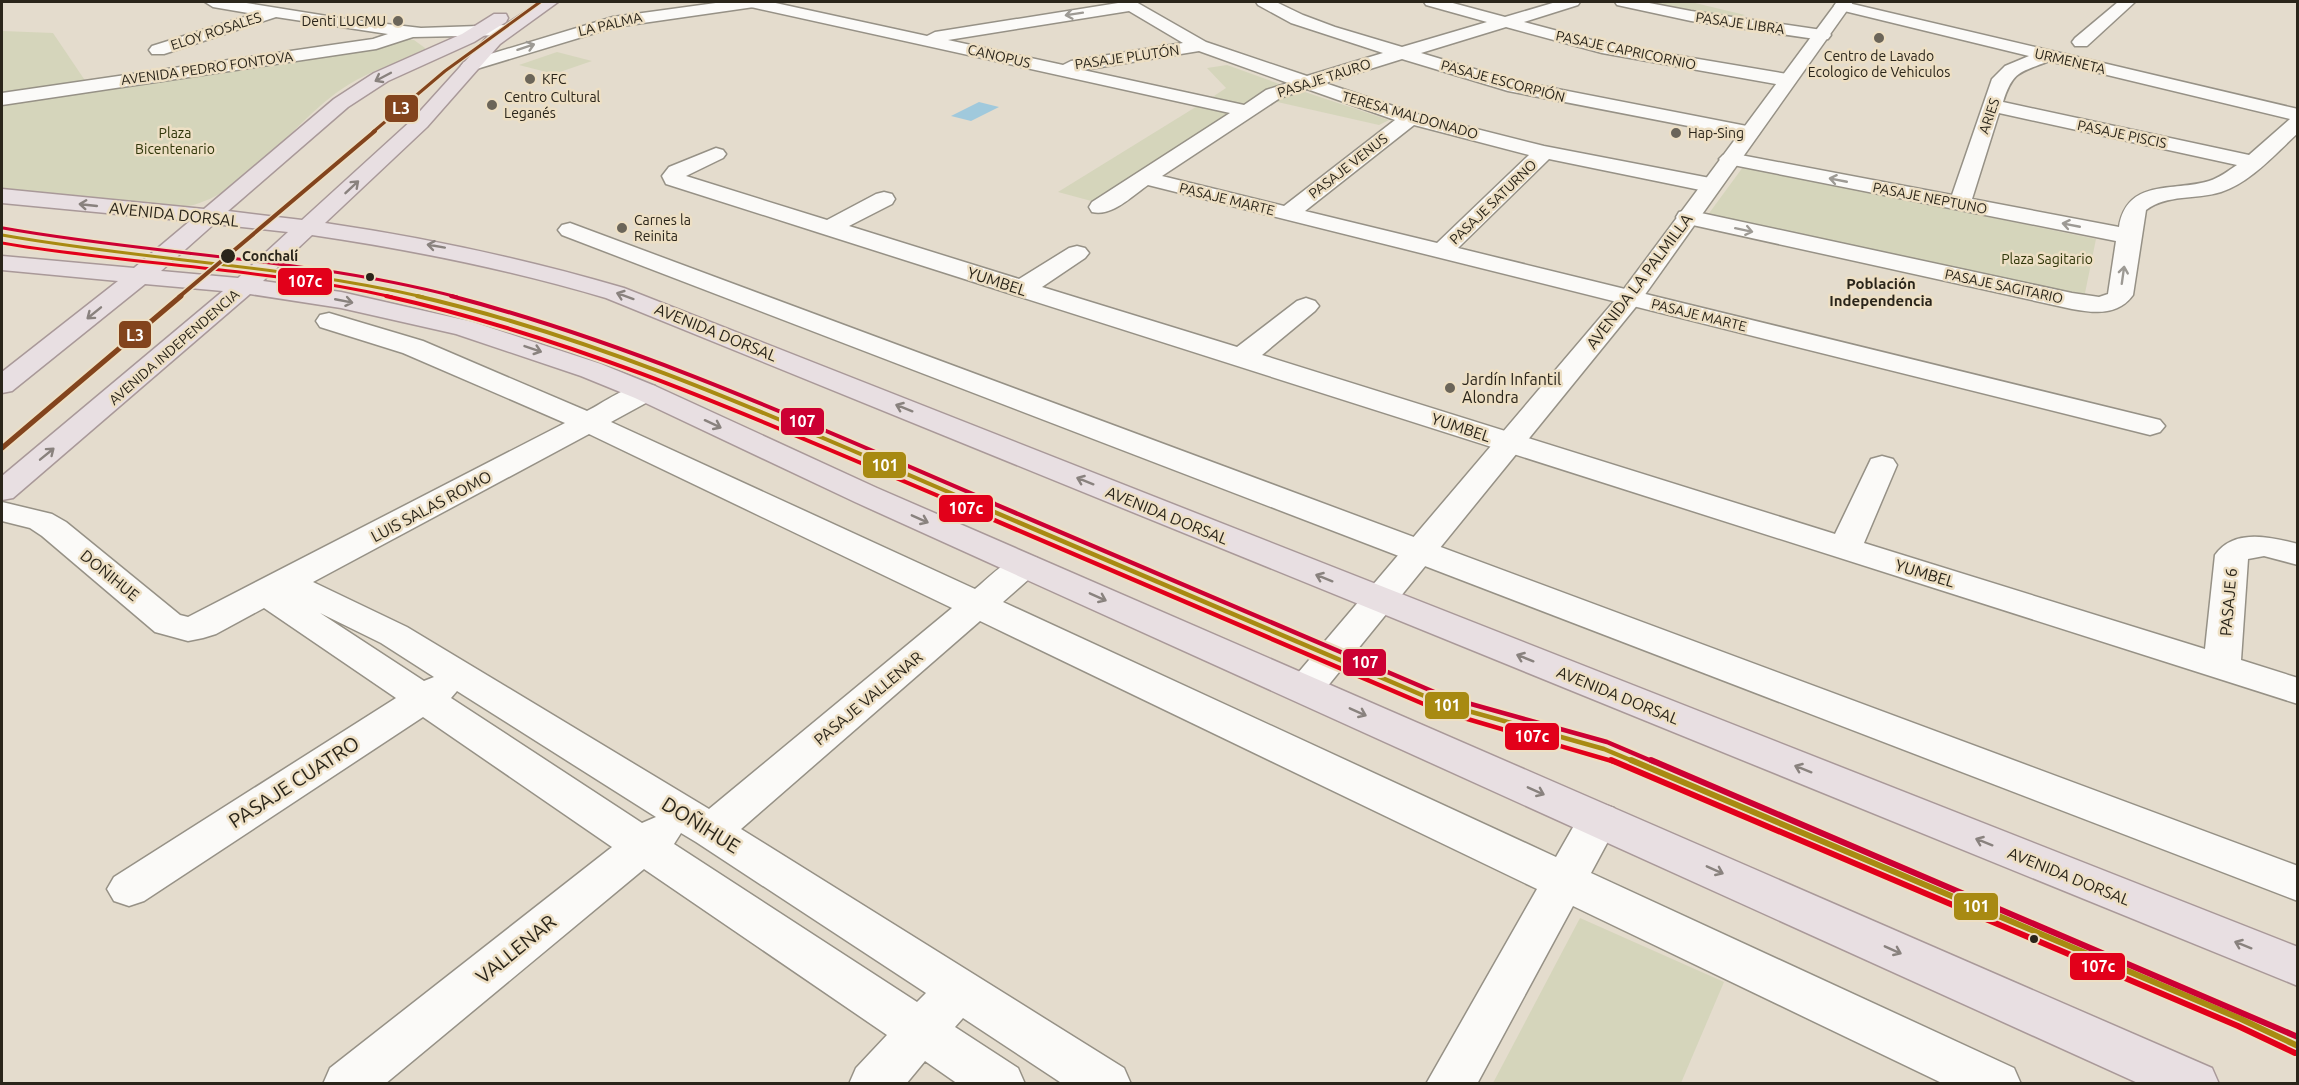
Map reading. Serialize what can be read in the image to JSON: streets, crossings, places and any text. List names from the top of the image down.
{
  "streets": {
    "main road": ["AVENIDA DORSAL", "AVENIDA INDEPENDENCIA"],
    "street": [
      "PASAJE LIBRA",
      "LA PALMA",
      "ELOY ROSALES",
      "PASAJE CAPRICORNIO",
      "CANOPUS",
      "PASAJE PLUTÓN",
      "URMENETA",
      "AVENIDA PEDRO FONTOVA",
      "PASAJE TAURO",
      "PASAJE ESCORPIÓN",
      "TERESA MALDONADO",
      "ARIES",
      "PASAJE PISCIS",
      "PASAJE VENUS",
      "PASAJE NEPTUNO",
      "PASAJE MARTE",
      "PASAJE SATURNO",
      "YUMBEL",
      "AVENIDA LA PALMILLA",
      "PASAJE SAGITARIO",
      "LUIS SALAS ROMO",
      "DOÑIHUE",
      "PASAJE 6",
      "PASAJE VALLENAR",
      "PASAJE CUATRO",
      "VALLENAR"
    ]
  },
  "crossings": [
    ["PASAJE LIBRA", "AVENIDA LA PALMILLA"],
    ["LA PALMA", "CANOPUS"],
    ["LA PALMA", "AVENIDA INDEPENDENCIA"],
    ["PASAJE CAPRICORNIO", "PASAJE TAURO"],
    ["PASAJE CAPRICORNIO", "AVENIDA LA PALMILLA"],
    ["CANOPUS", "PASAJE PLUTÓN"],
    ["CANOPUS", "PASAJE TAURO"],
    ["PASAJE PLUTÓN", "TERESA MALDONADO"],
    ["URMENETA", "ARIES"],
    ["URMENETA", "AVENIDA LA PALMILLA"],
    ["AVENIDA PEDRO FONTOVA", "AVENIDA INDEPENDENCIA"],
    ["PASAJE TAURO", "PASAJE ESCORPIÓN"],
    ["PASAJE TAURO", "TERESA MALDONADO"],
    ["PASAJE TAURO", "PASAJE MARTE"],
    ["PASAJE ESCORPIÓN", "AVENIDA LA PALMILLA"],
    ["TERESA MALDONADO", "PASAJE VENUS"],
    ["TERESA MALDONADO", "PASAJE SATURNO"],
    ["TERESA MALDONADO", "AVENIDA LA PALMILLA"],
    ["ARIES", "PASAJE PISCIS"],
    ["ARIES", "PASAJE NEPTUNO"],
    ["PASAJE VENUS", "PASAJE MARTE"],
    ["PASAJE NEPTUNO", "AVENIDA LA PALMILLA"],
    ["PASAJE NEPTUNO", "PASAJE SAGITARIO"],
    ["PASAJE MARTE", "PASAJE SATURNO"],
    ["PASAJE MARTE", "AVENIDA LA PALMILLA"],
    ["AVENIDA DORSAL", "AVENIDA LA PALMILLA"],
    ["AVENIDA DORSAL", "AVENIDA INDEPENDENCIA"],
    ["YUMBEL", "AVENIDA LA PALMILLA"],
    ["YUMBEL", "PASAJE 6"],
    ["AVENIDA LA PALMILLA", "PASAJE SAGITARIO"],
    ["LUIS SALAS ROMO", "DOÑIHUE"],
    ["DOÑIHUE", "PASAJE VALLENAR"],
    ["DOÑIHUE", "PASAJE CUATRO"],
    ["DOÑIHUE", "VALLENAR"],
    ["PASAJE VALLENAR", "VALLENAR"]
  ],
  "one_way": ["LA PALMA", "PASAJE NEPTUNO", "PASAJE SAGITARIO"],
  "districts": ["Población Independencia"],
  "parks": ["Plaza Bicentenario", "Plaza Sagitario"],
  "places": [
    "Denti LUCMU",
    "Centro de Lavado Ecologico de Vehiculos",
    "KFC",
    "Centro Cultural Leganés",
    "Hap-Sing",
    "Carnes la Reinita",
    "Conchalí",
    "Jardín Infantil Alondra"
  ],
  "lines": [
    "transit line L3",
    "transit line 107",
    "transit line 101",
    "transit line 107c"
  ]
}
